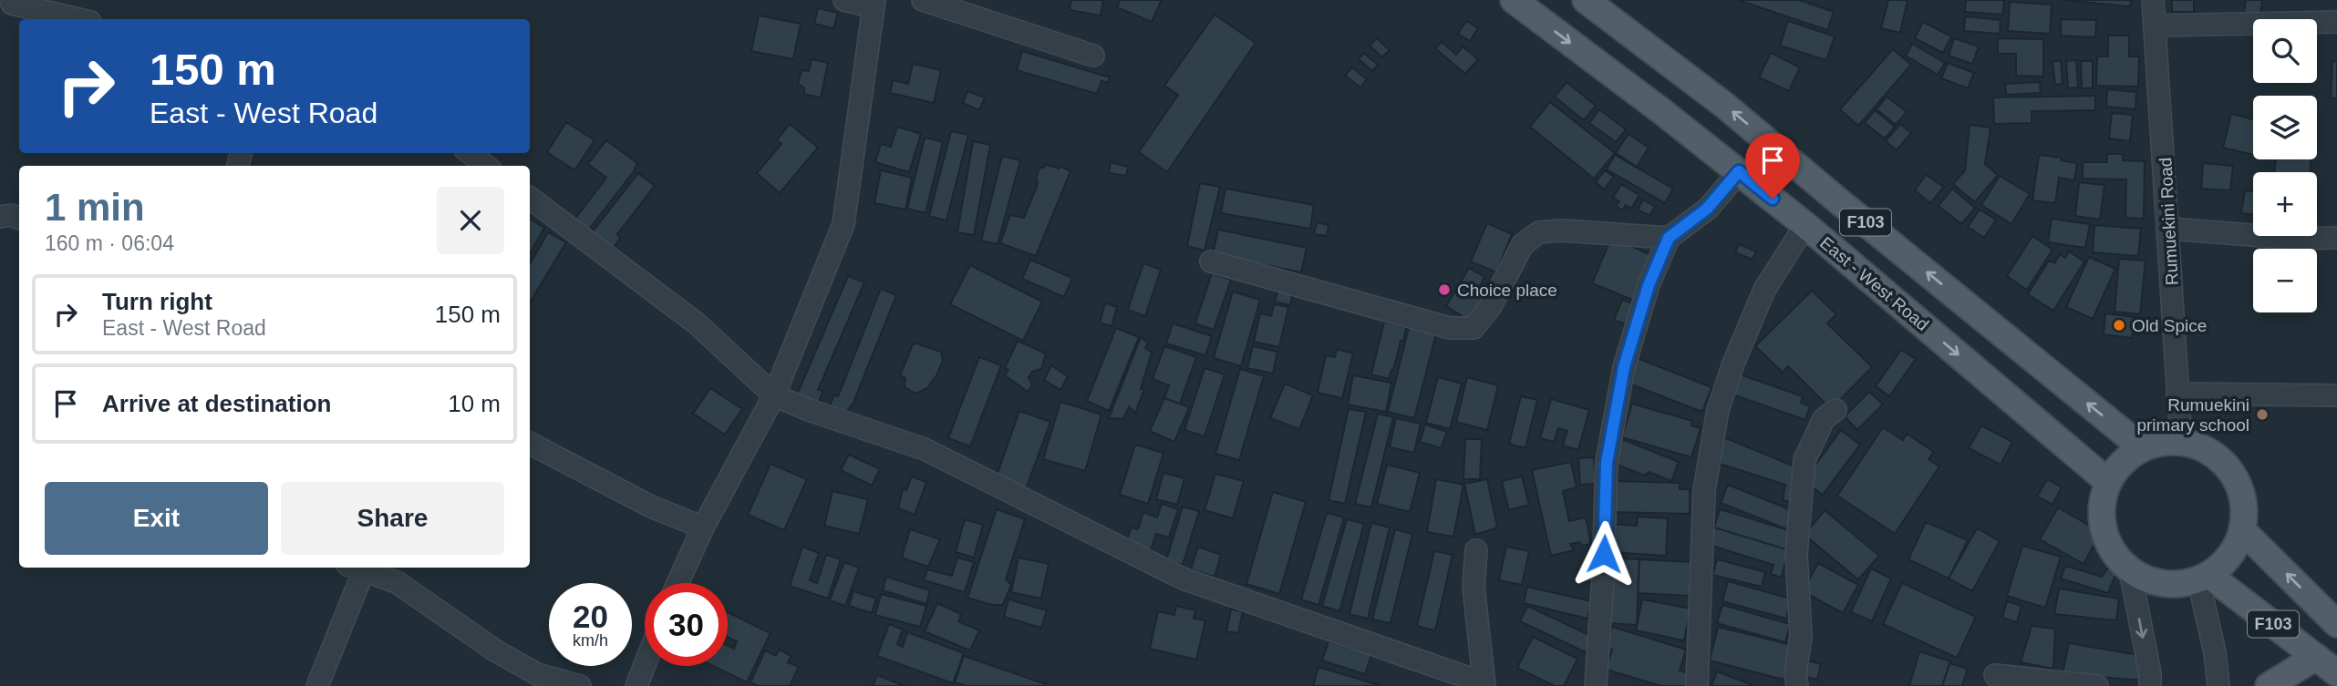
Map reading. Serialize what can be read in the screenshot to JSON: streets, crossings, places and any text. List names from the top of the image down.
{
  "streets": {
    "main road": ["F103", "East - West Road"],
    "street": ["Rumuekini Road"]
  },
  "crossings": [
    ["Rumuekini Road", "F103"],
    ["Rumuekini Road", "East - West Road"],
    ["F103", "East - West Road"]
  ],
  "places": ["Choice place", "Old Spice", "Rumuekini primary school"],
  "page": {
    "map_buttons": ["+", "−"],
    "turn": ["150 m", "East - West Road"],
    "heading": ["1 min", "160 m · 06:04"],
    "list": [
      {
        "name": "Turn right",
        "note": "East - West Road",
        "value": "150 m"
      },
      {
        "name": "Arrive at destination",
        "value": "10 m"
      }
    ],
    "buttons": ["Exit", "Share"],
    "speed": "20 km/h",
    "limit": "30"
  }
}
